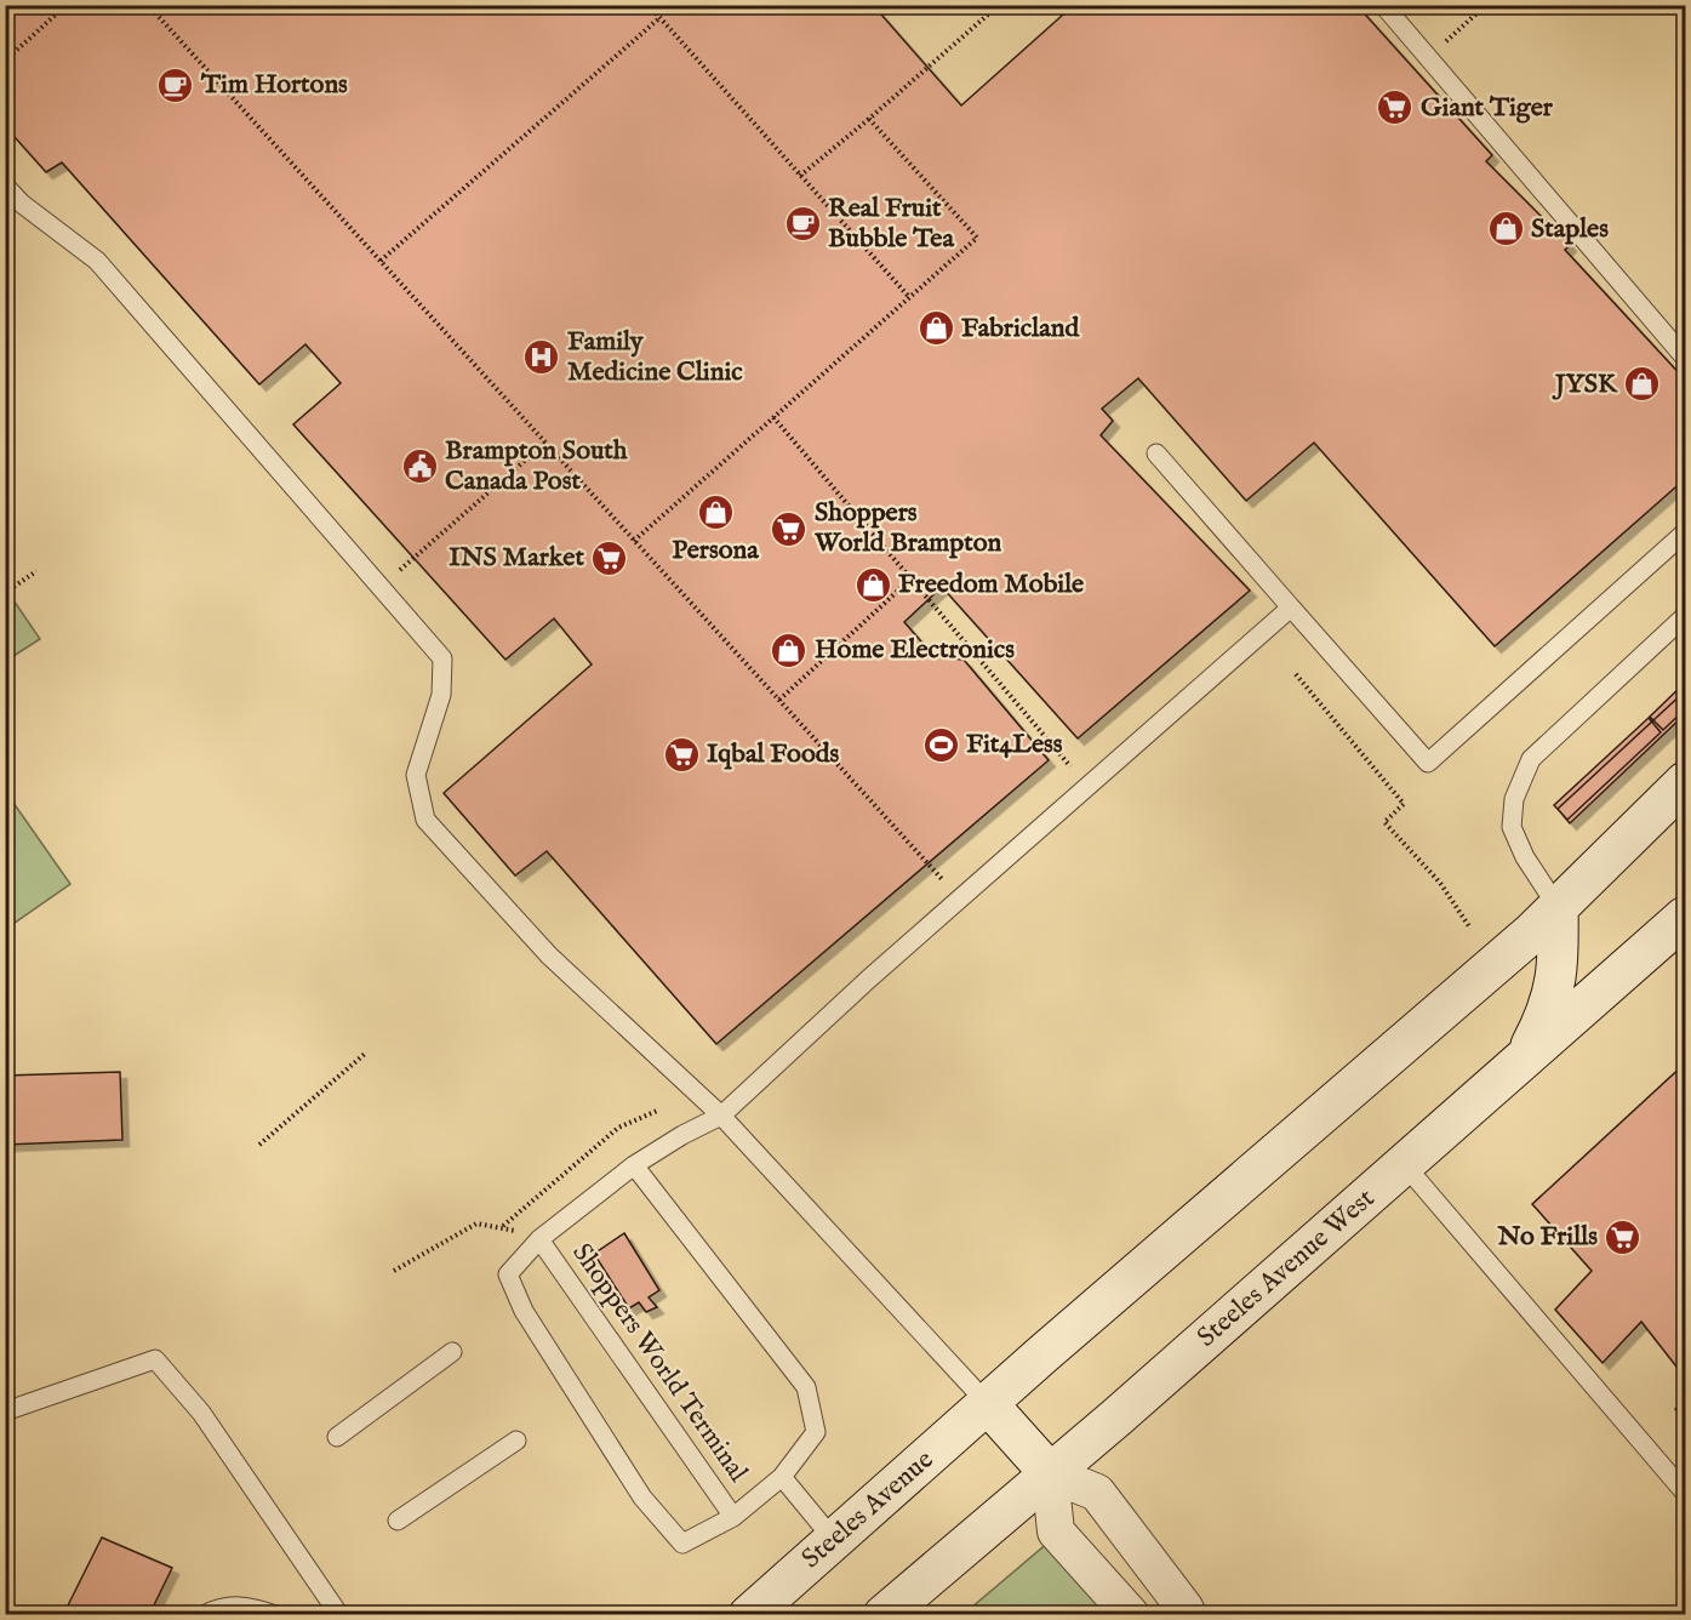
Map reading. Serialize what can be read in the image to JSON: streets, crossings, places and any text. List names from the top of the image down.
{
  "streets": {
    "main road": ["Steeles Avenue West", "Steeles Avenue"],
    "lane": ["Shoppers World Terminal"]
  },
  "crossings": [
    ["Shoppers World Terminal", "Steeles Avenue"]
  ],
  "places": {
    "cafe": ["Tim Hortons", "Real Fruit Bubble Tea"],
    "supermarket": [
      "Giant Tiger",
      "Shoppers World Brampton",
      "INS Market",
      "Iqbal Foods",
      "No Frills"
    ],
    "shop": [
      "Staples",
      "Fabricland",
      "JYSK",
      "Persona",
      "Freedom Mobile",
      "Home Electronics"
    ],
    "hospital": ["Family Medicine Clinic"],
    "public building": ["Brampton South Canada Post"],
    "sports": ["Fit4Less"]
  }
}
